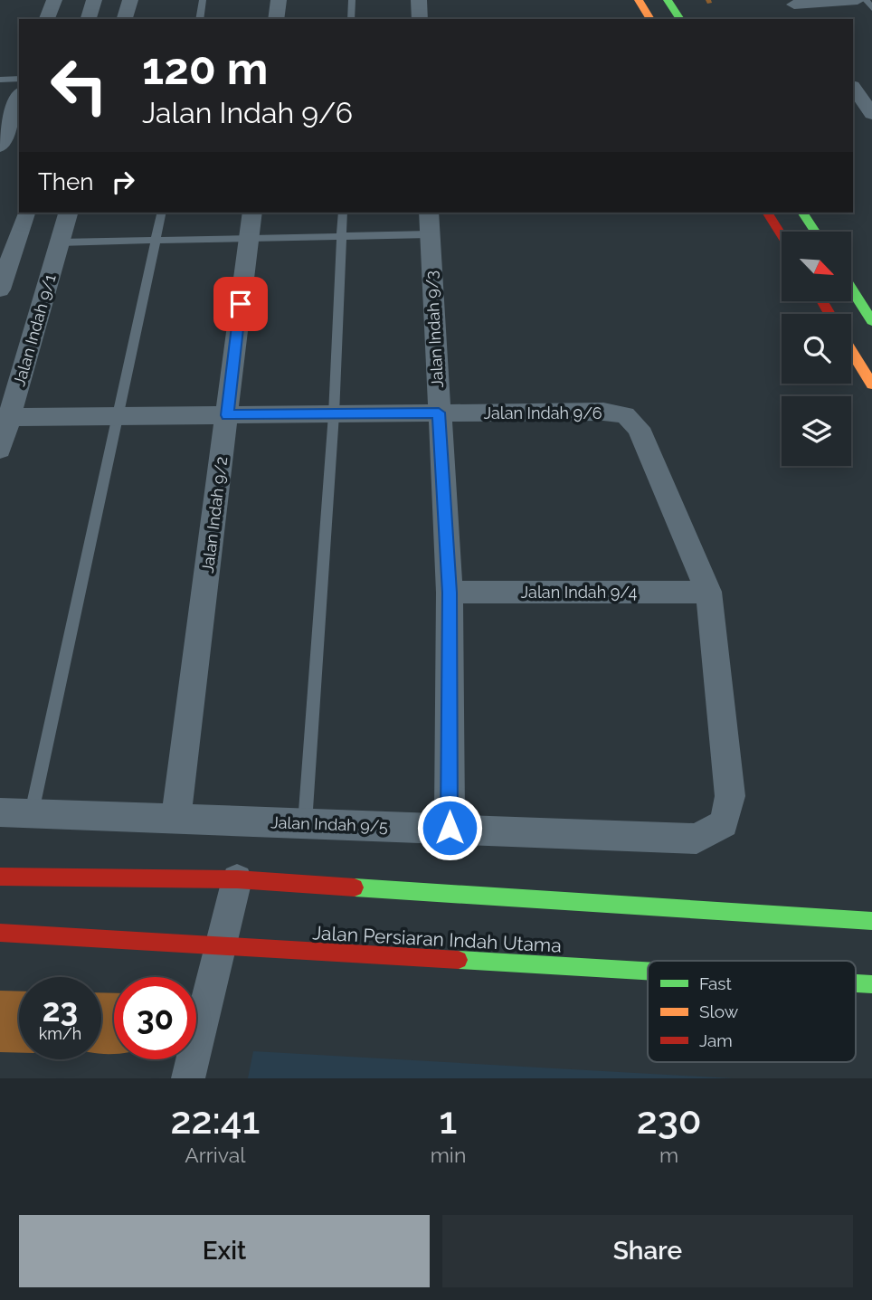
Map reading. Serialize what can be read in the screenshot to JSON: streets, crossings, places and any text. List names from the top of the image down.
{
  "streets": {
    "main road": ["Jalan Persiaran Indah Utama"],
    "street": [
      "Jalan Indah 9/3",
      "Jalan Indah 9/1",
      "Jalan Indah 9/6",
      "Jalan Indah 9/2",
      "Jalan Indah 9/4",
      "Jalan Indah 9/5"
    ]
  },
  "crossings": [
    ["Jalan Indah 9/3", "Jalan Indah 9/6"],
    ["Jalan Indah 9/3", "Jalan Indah 9/4"],
    ["Jalan Indah 9/3", "Jalan Indah 9/5"],
    ["Jalan Indah 9/1", "Jalan Indah 9/6"],
    ["Jalan Indah 9/6", "Jalan Indah 9/2"],
    ["Jalan Indah 9/6", "Jalan Indah 9/4"],
    ["Jalan Indah 9/6", "Jalan Indah 9/5"],
    ["Jalan Indah 9/2", "Jalan Indah 9/5"]
  ],
  "legend": ["Fast", "Slow", "Jam"],
  "north": "bottom right",
  "page": {
    "turn": ["120 m", "Jalan Indah 9/6"],
    "then": "Then",
    "speed": "23 km/h",
    "limit": "30",
    "eta": [
      "22:41",
      "Arrival",
      "1",
      "min",
      "230",
      "m"
    ],
    "buttons": ["Exit", "Share"]
  }
}
